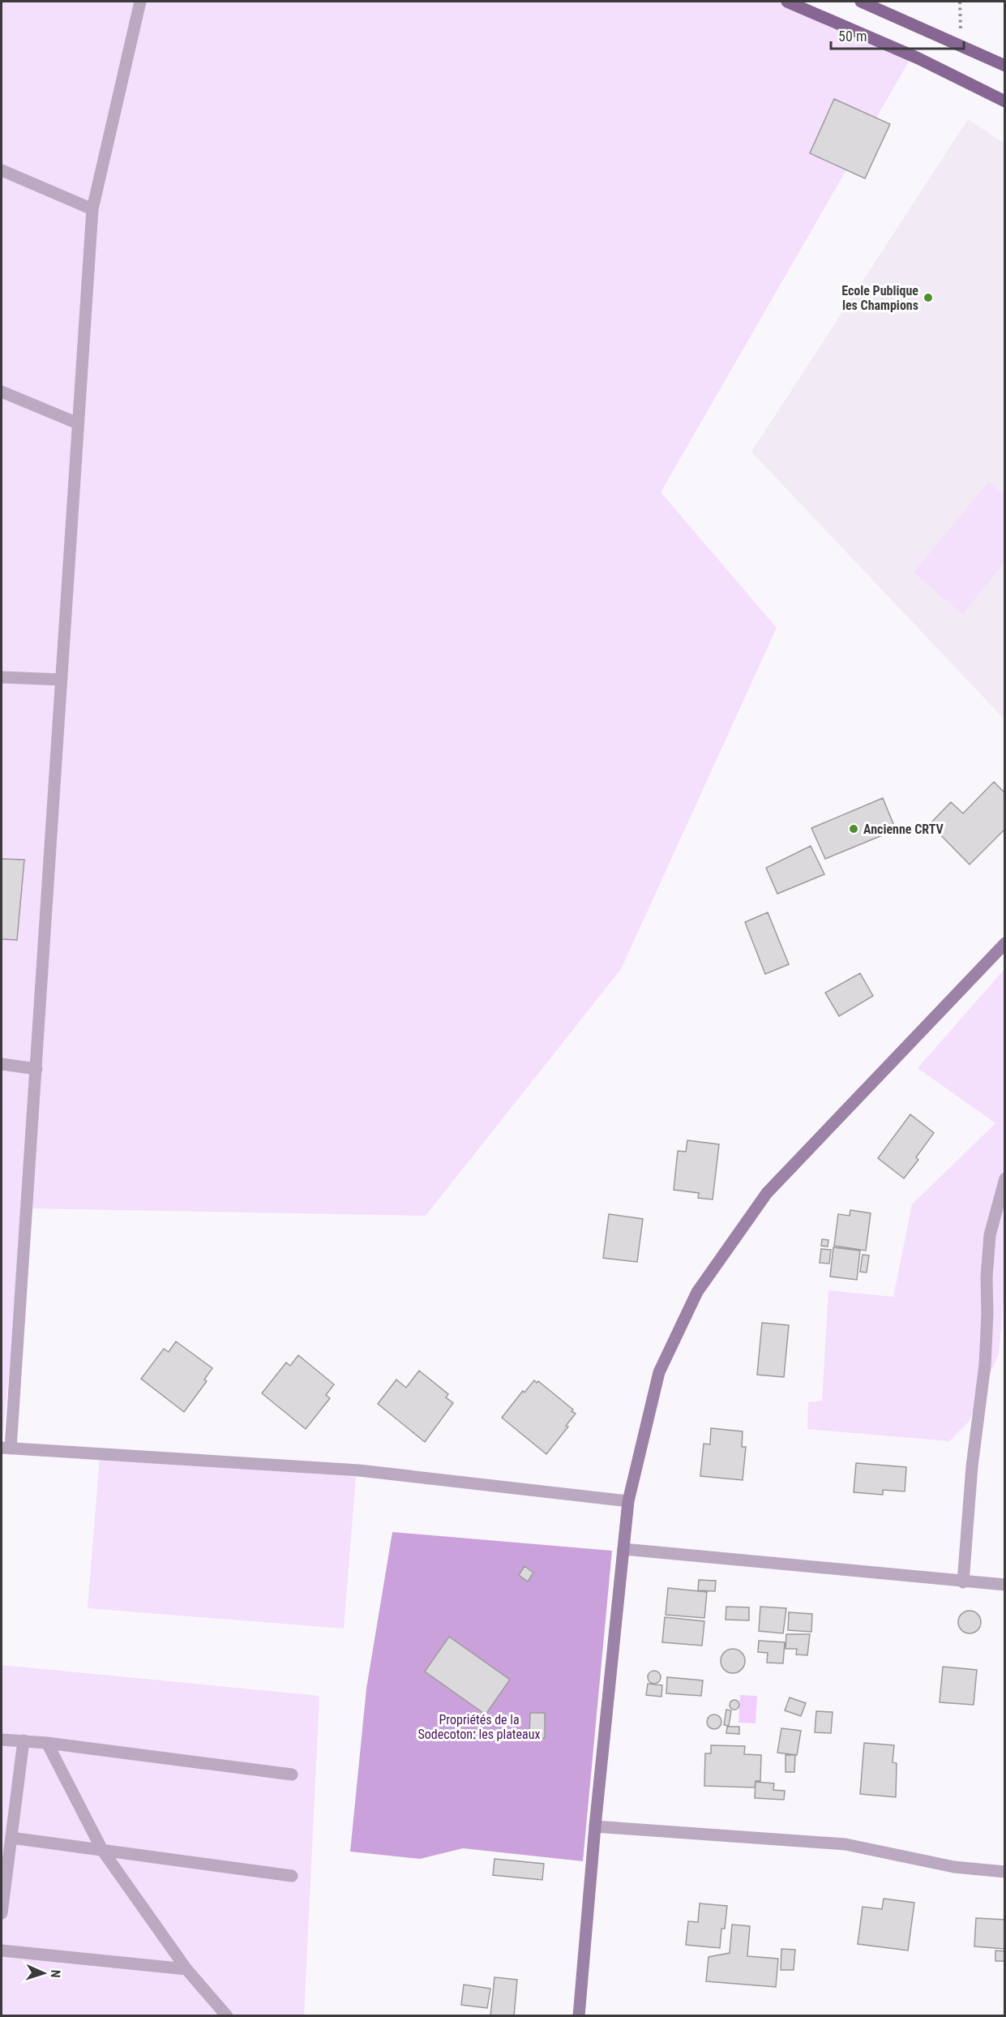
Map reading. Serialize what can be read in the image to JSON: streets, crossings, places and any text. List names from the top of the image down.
{
  "parks": ["Propriétés de la Sodecoton: les plateaux"],
  "places": ["Ecole Publique les Champions", "Ancienne CRTV"],
  "scale_bar": "50 m",
  "north": "right"
}
